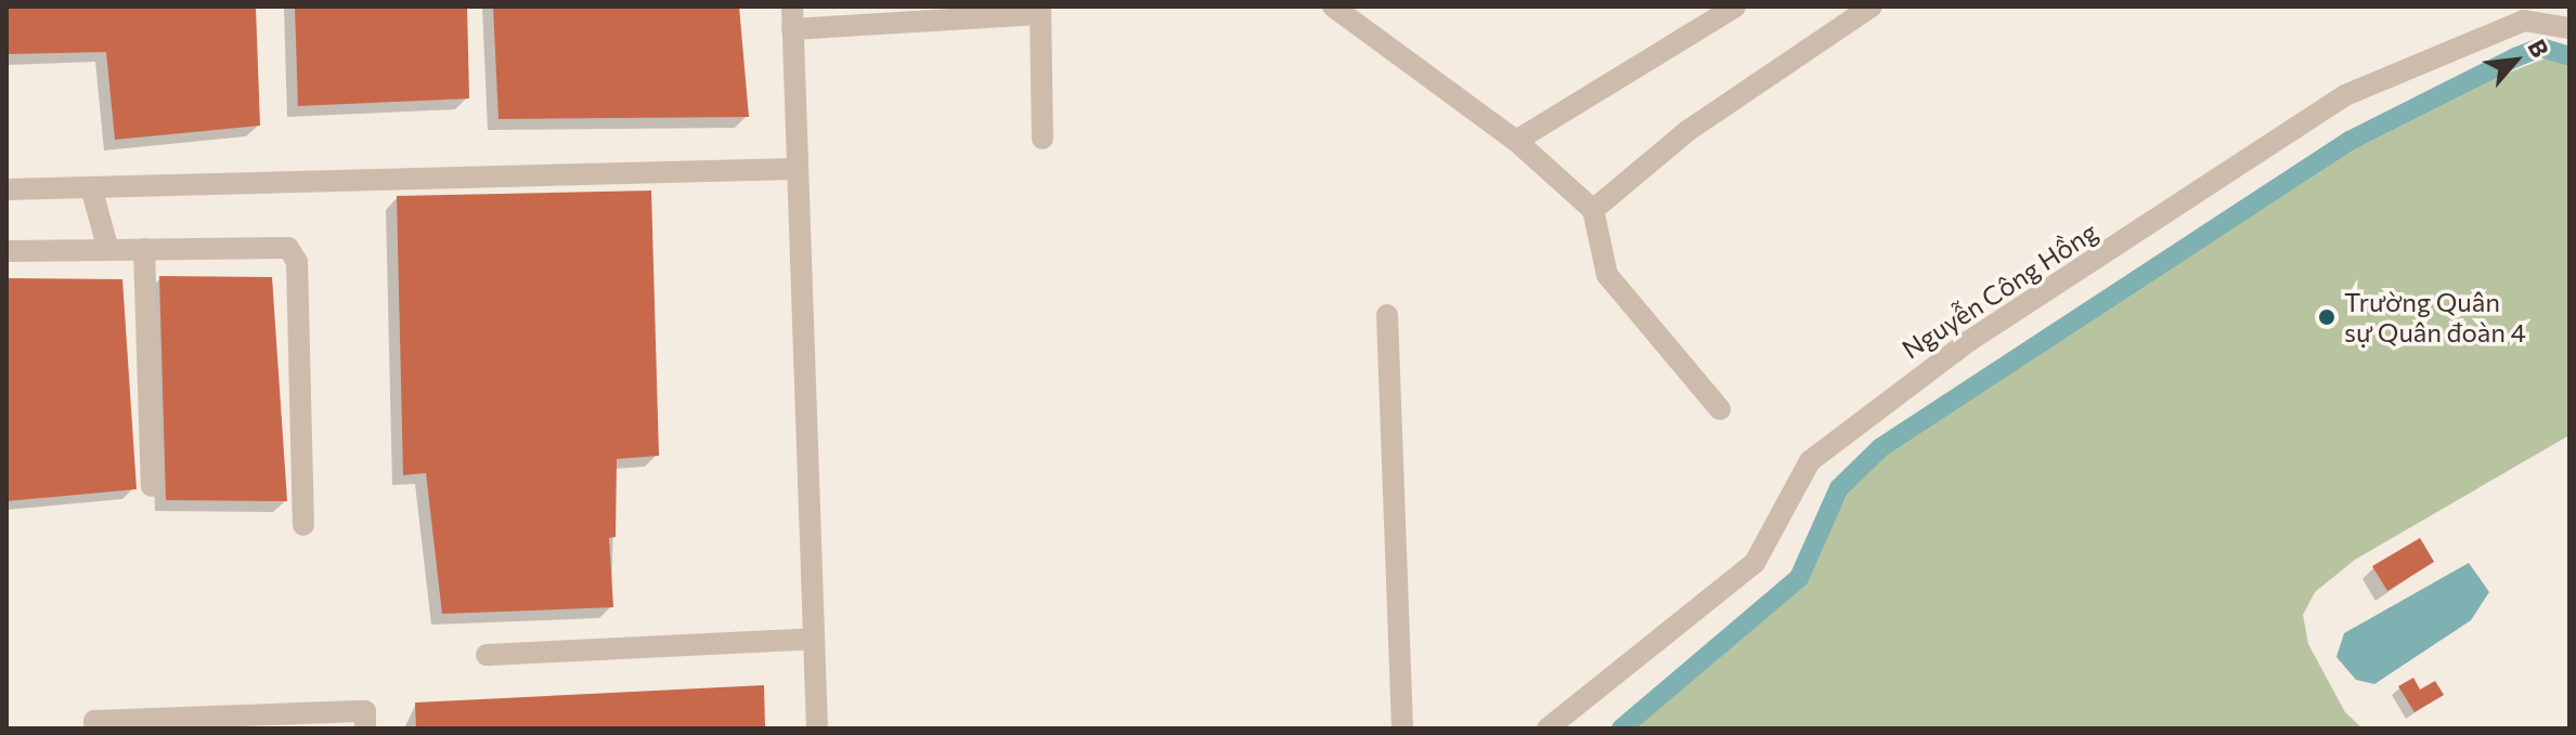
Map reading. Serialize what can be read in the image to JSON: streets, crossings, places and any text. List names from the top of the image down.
{
  "streets": {
    "street": ["Nguyễn Công Hồng"]
  },
  "places": ["Trường Quân sự Quân đoàn 4"],
  "north": "top right"
}
